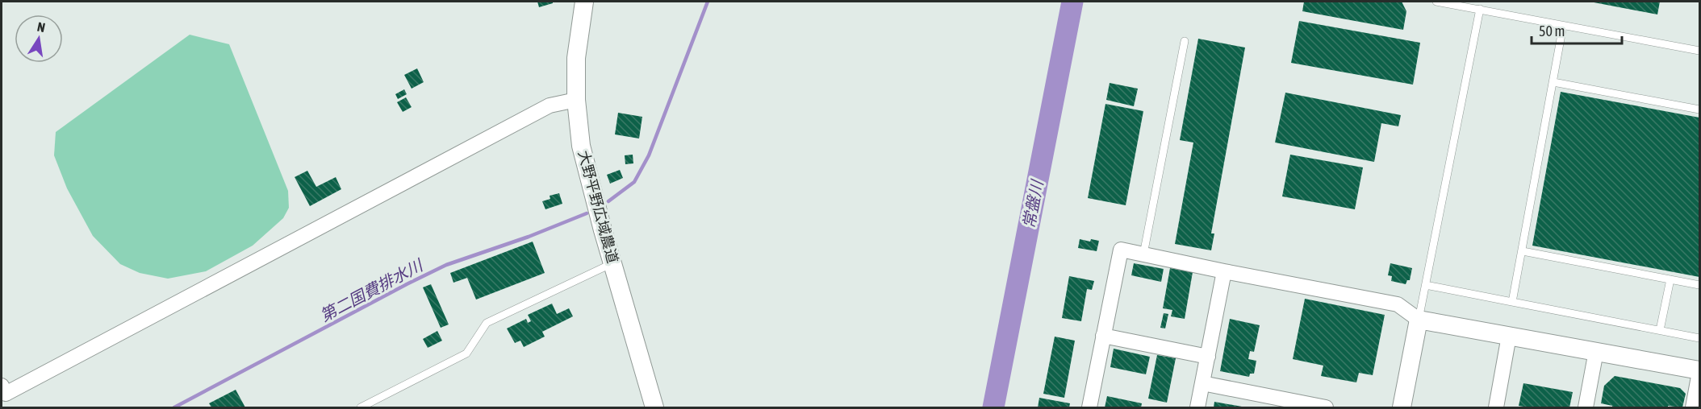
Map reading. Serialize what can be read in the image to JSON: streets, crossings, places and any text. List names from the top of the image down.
{
  "streets": {
    "street": ["大野平野広域農道"]
  },
  "water": ["常盤川", "第二国費排水川"],
  "scale_bar": "50 m",
  "north": "top"
}
